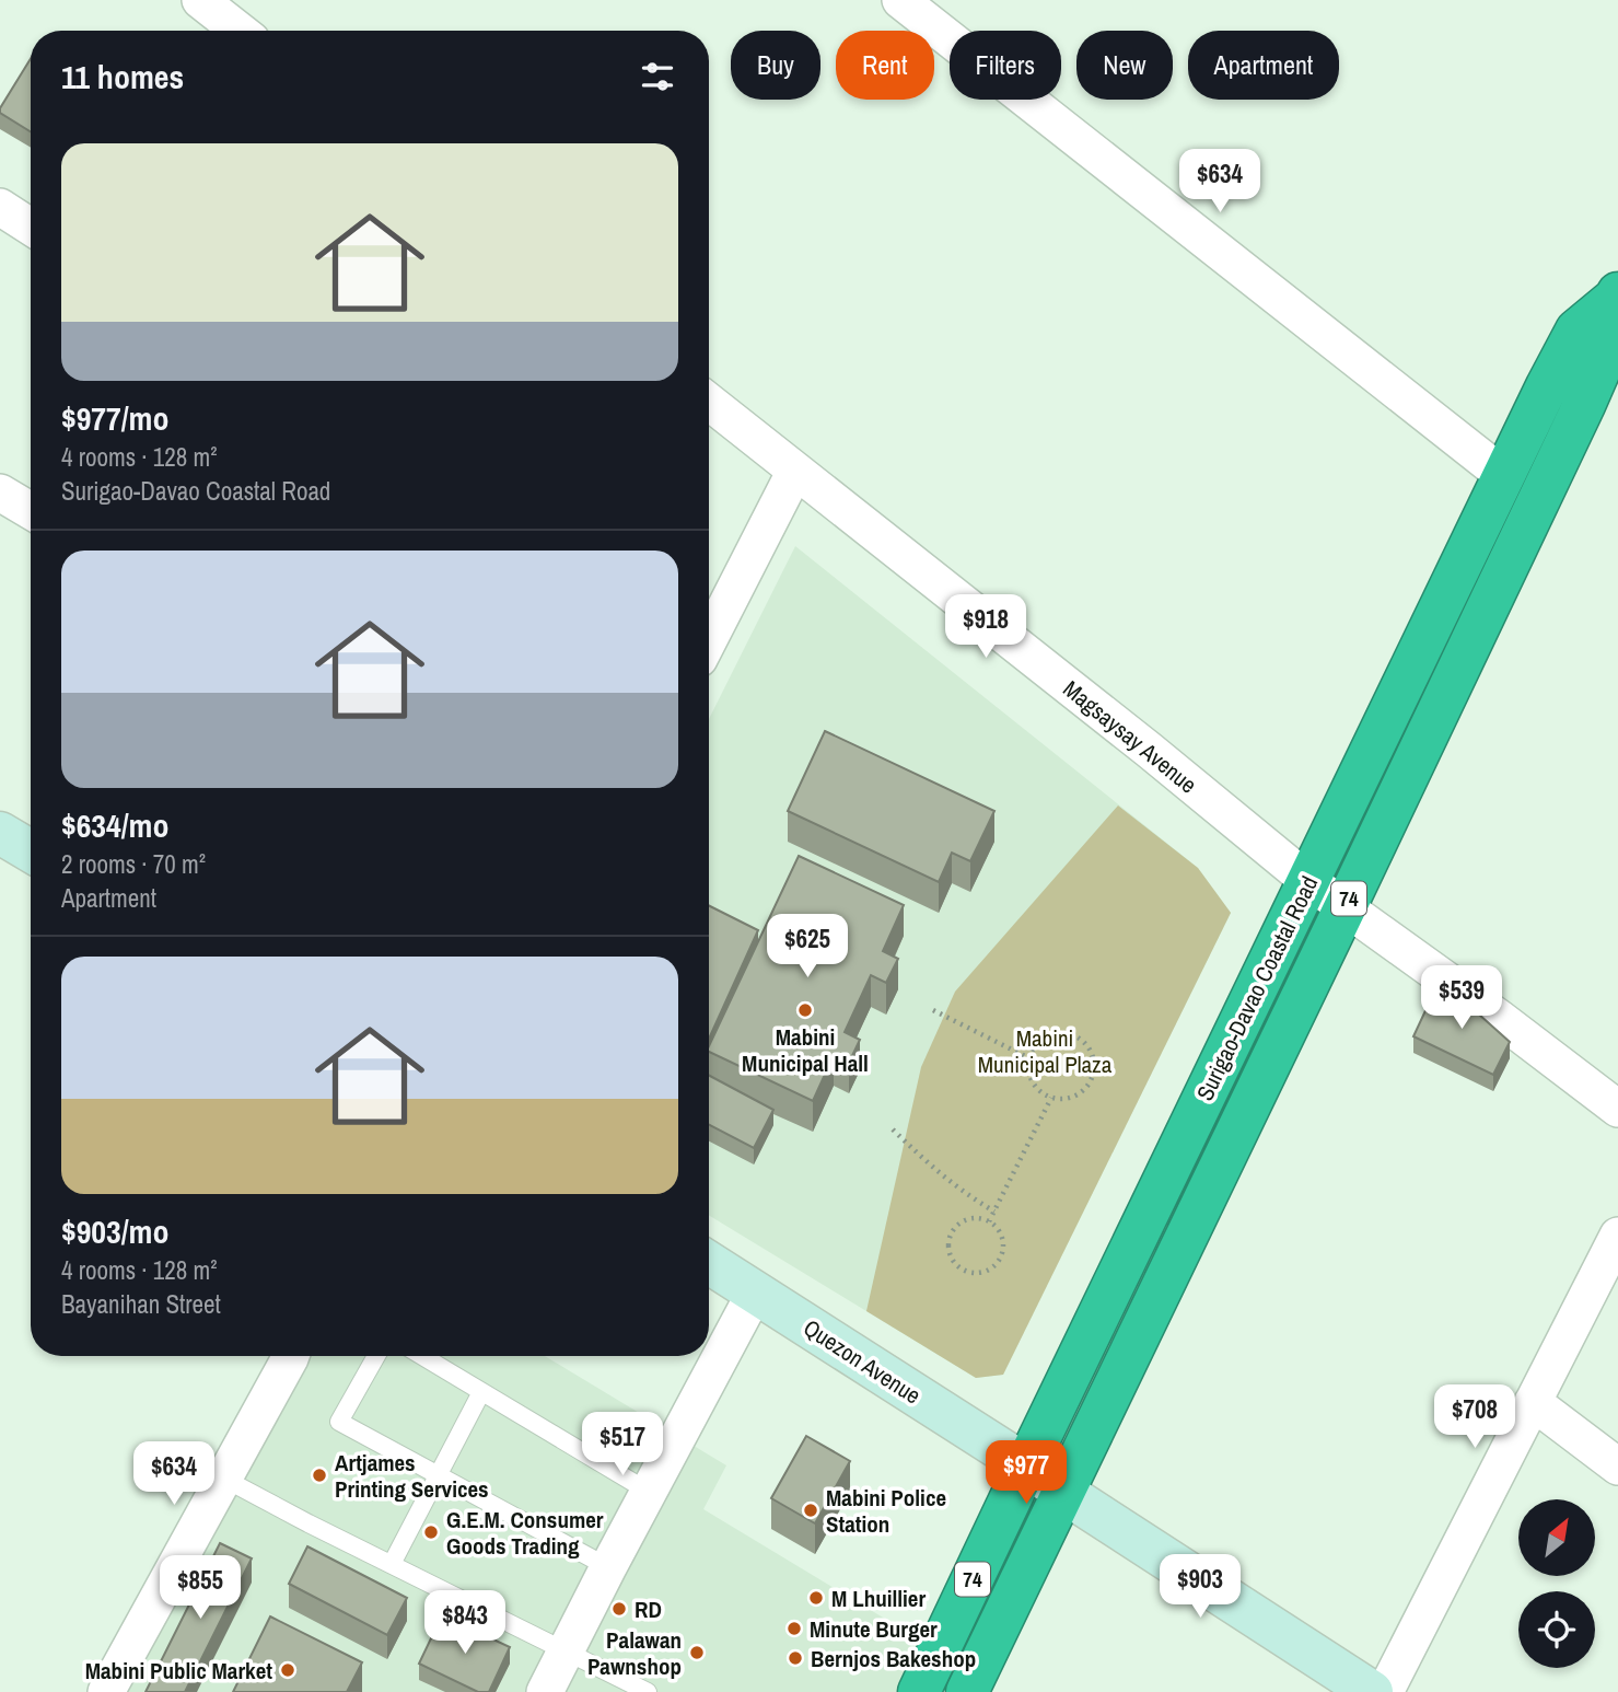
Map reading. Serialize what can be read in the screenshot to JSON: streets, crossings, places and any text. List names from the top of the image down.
{
  "streets": {
    "highway": ["74", "Surigao-Davao Coastal Road"],
    "street": ["Magsaysay Avenue", "Quezon Avenue"]
  },
  "crossings": [
    ["Magsaysay Avenue", "Surigao-Davao Coastal Road"],
    ["Surigao-Davao Coastal Road", "Quezon Avenue"]
  ],
  "parks": ["Mabini Municipal Plaza"],
  "places": [
    "Mabini Municipal Hall",
    "Artjames Printing Services",
    "Mabini Police Station",
    "G.E.M. Consumer Goods Trading",
    "M Lhuillier",
    "RD",
    "Minute Burger",
    "Palawan Pawnshop",
    "Bernjos Bakeshop",
    "Mabini Public Market"
  ],
  "north": "top right",
  "page": {
    "chip": [
      "Buy",
      "Rent",
      "Filters",
      "New",
      "Apartment"
    ],
    "heading": "11 homes",
    "list": [
      {
        "name": "$977/mo",
        "note": "4 rooms · 128 m² · Surigao-Davao Coastal Road"
      },
      {
        "name": "$634/mo",
        "note": "2 rooms · 70 m² · Apartment"
      },
      {
        "name": "$903/mo",
        "note": "4 rooms · 128 m² · Bayanihan Street"
      }
    ],
    "price": [
      "$634",
      "$918",
      "$625",
      "$539",
      "$708",
      "$517",
      "$977",
      "$634",
      "$903",
      "$855",
      "$843"
    ]
  }
}
